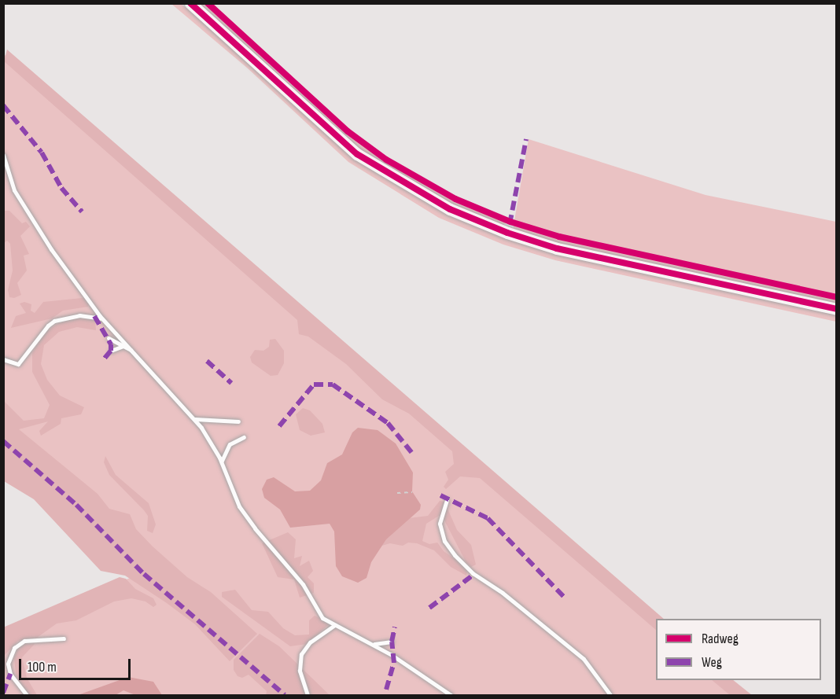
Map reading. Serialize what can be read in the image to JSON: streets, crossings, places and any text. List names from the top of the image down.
{
  "legend": ["Radweg", "Weg"],
  "scale_bar": "100 m"
}
